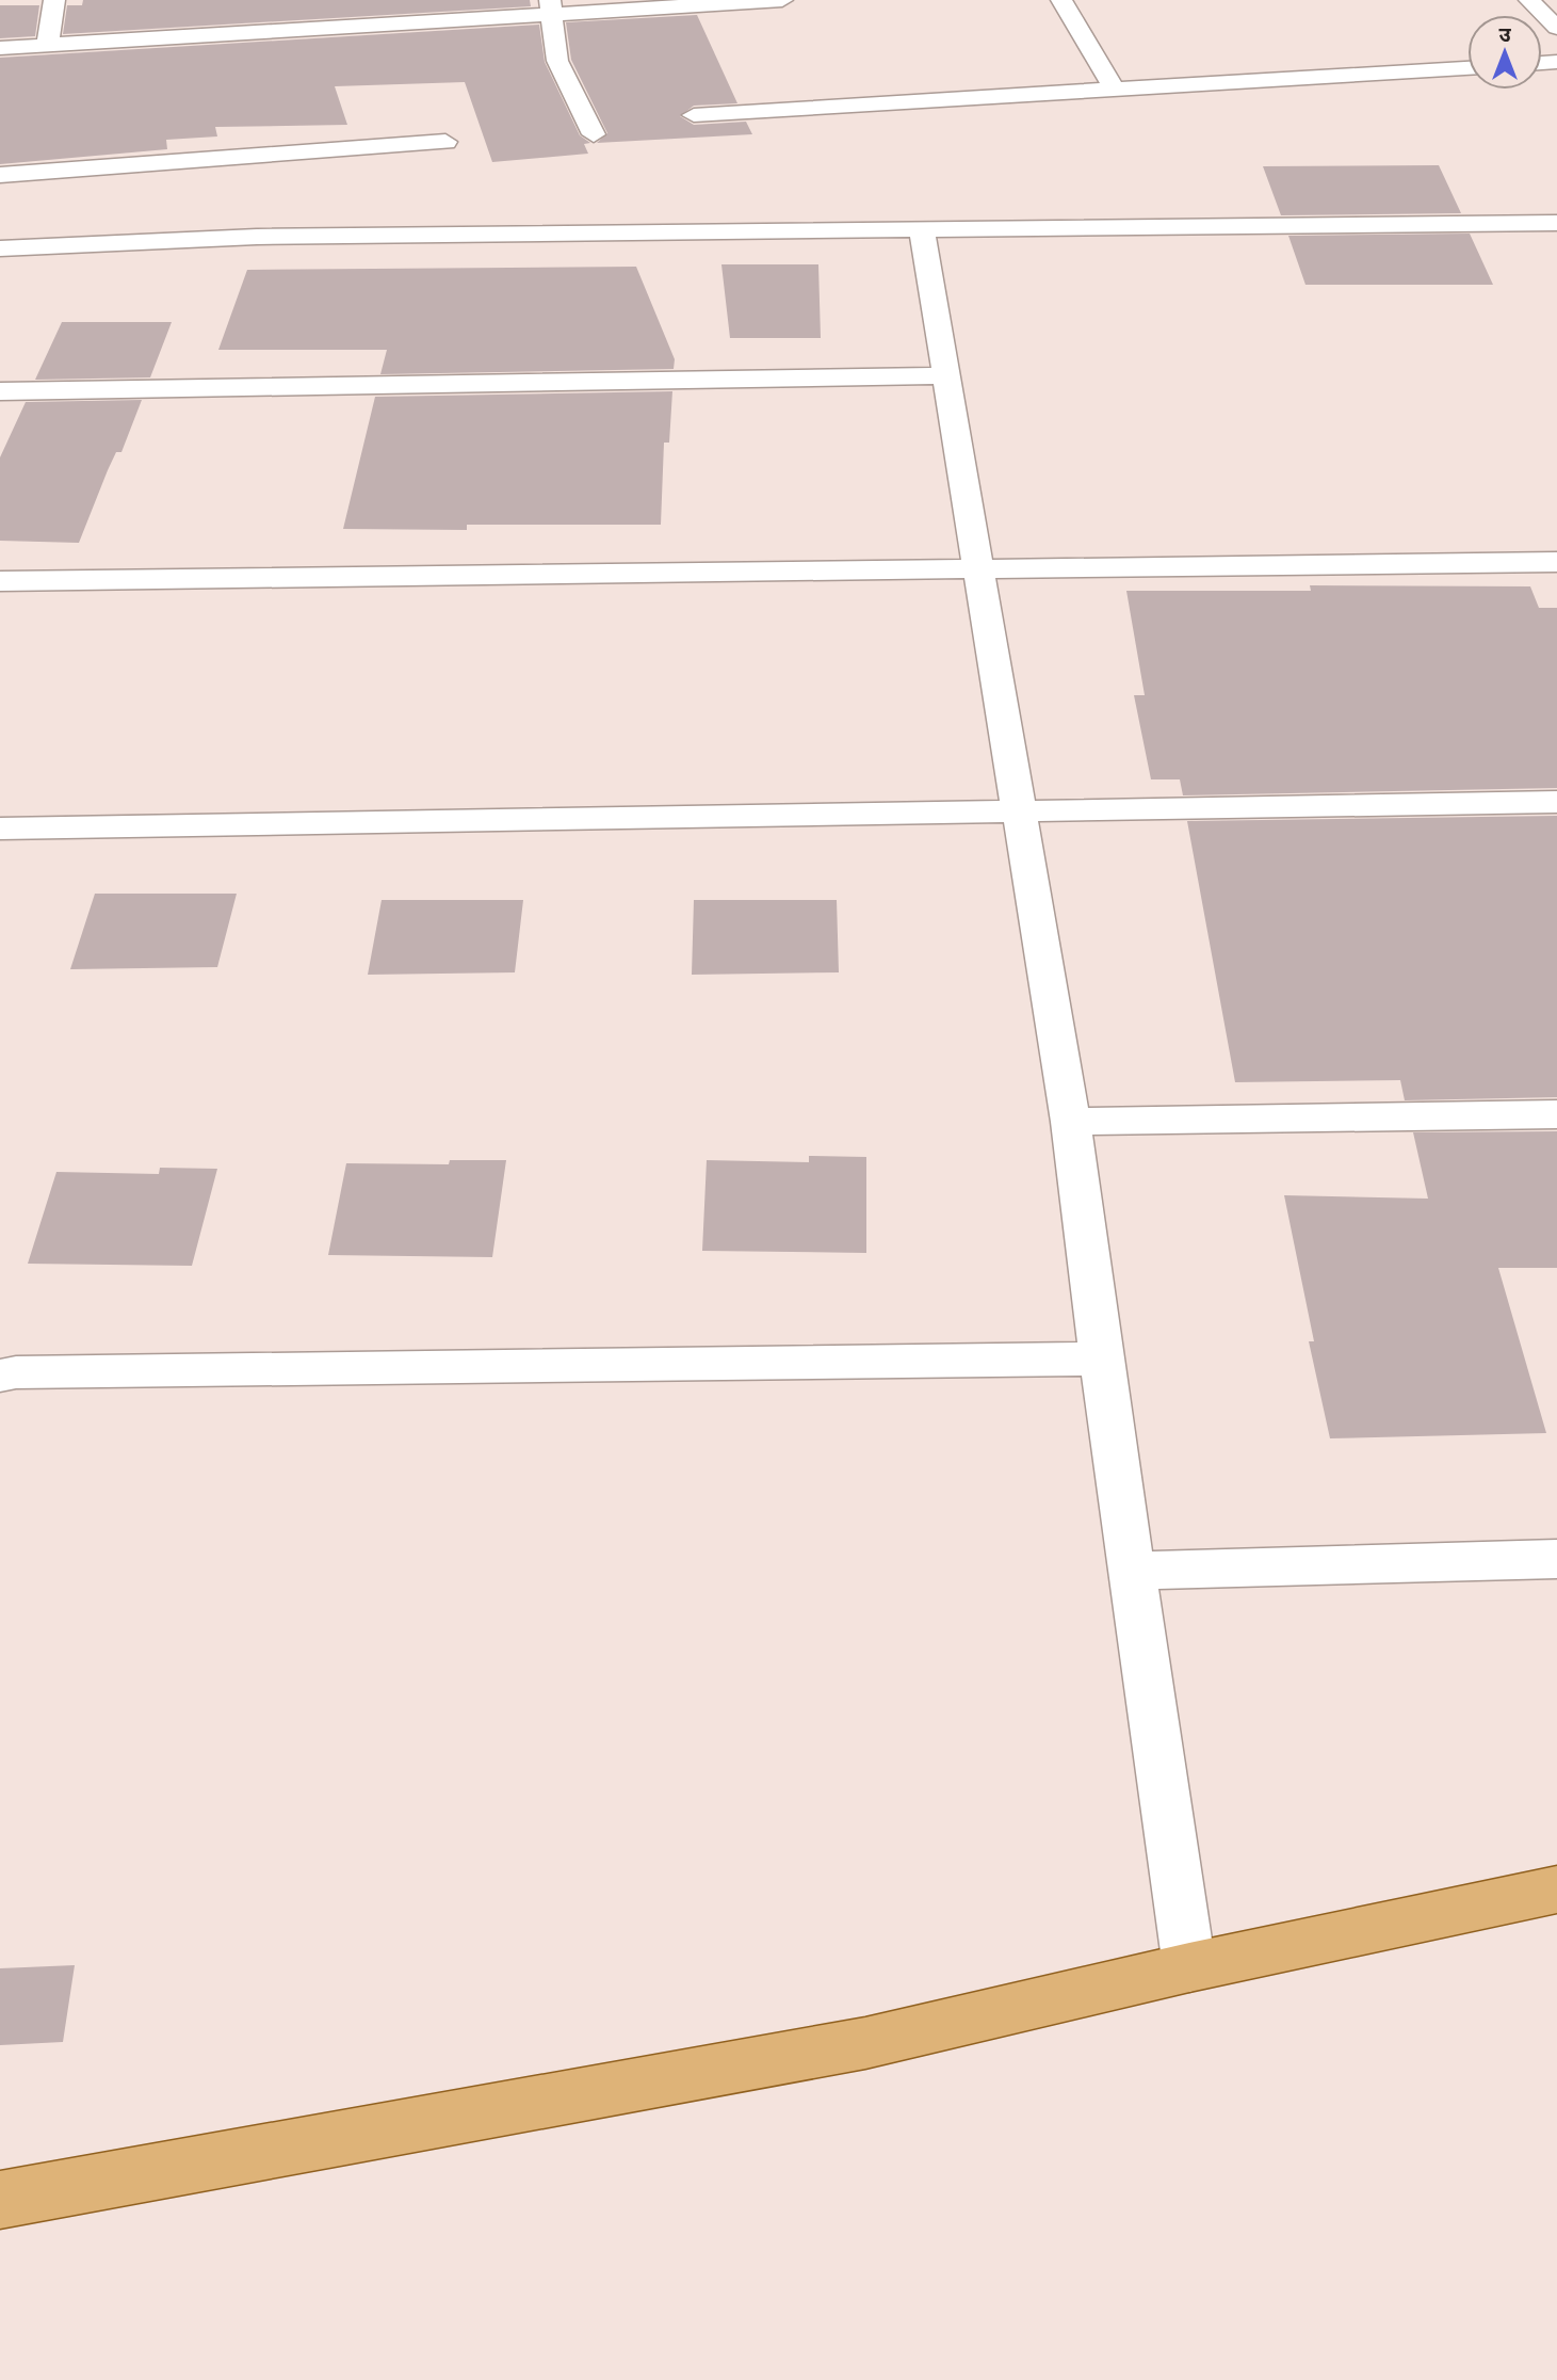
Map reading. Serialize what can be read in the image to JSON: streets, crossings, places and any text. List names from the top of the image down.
{
  "north": "top"
}
